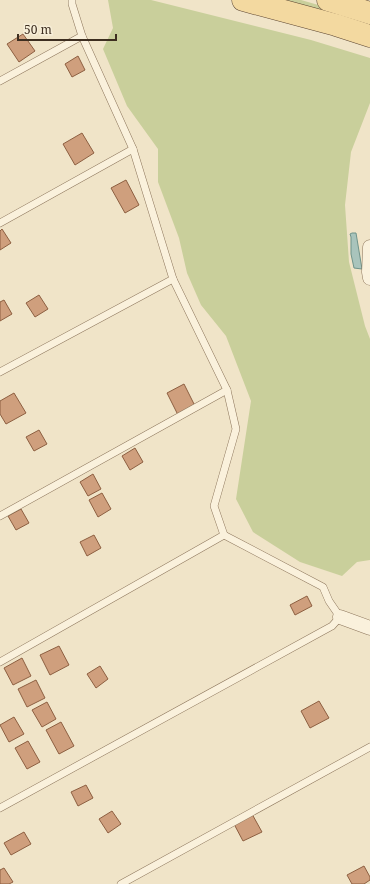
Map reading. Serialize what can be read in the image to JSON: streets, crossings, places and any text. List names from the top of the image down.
{
  "scale_bar": "50 m"
}
